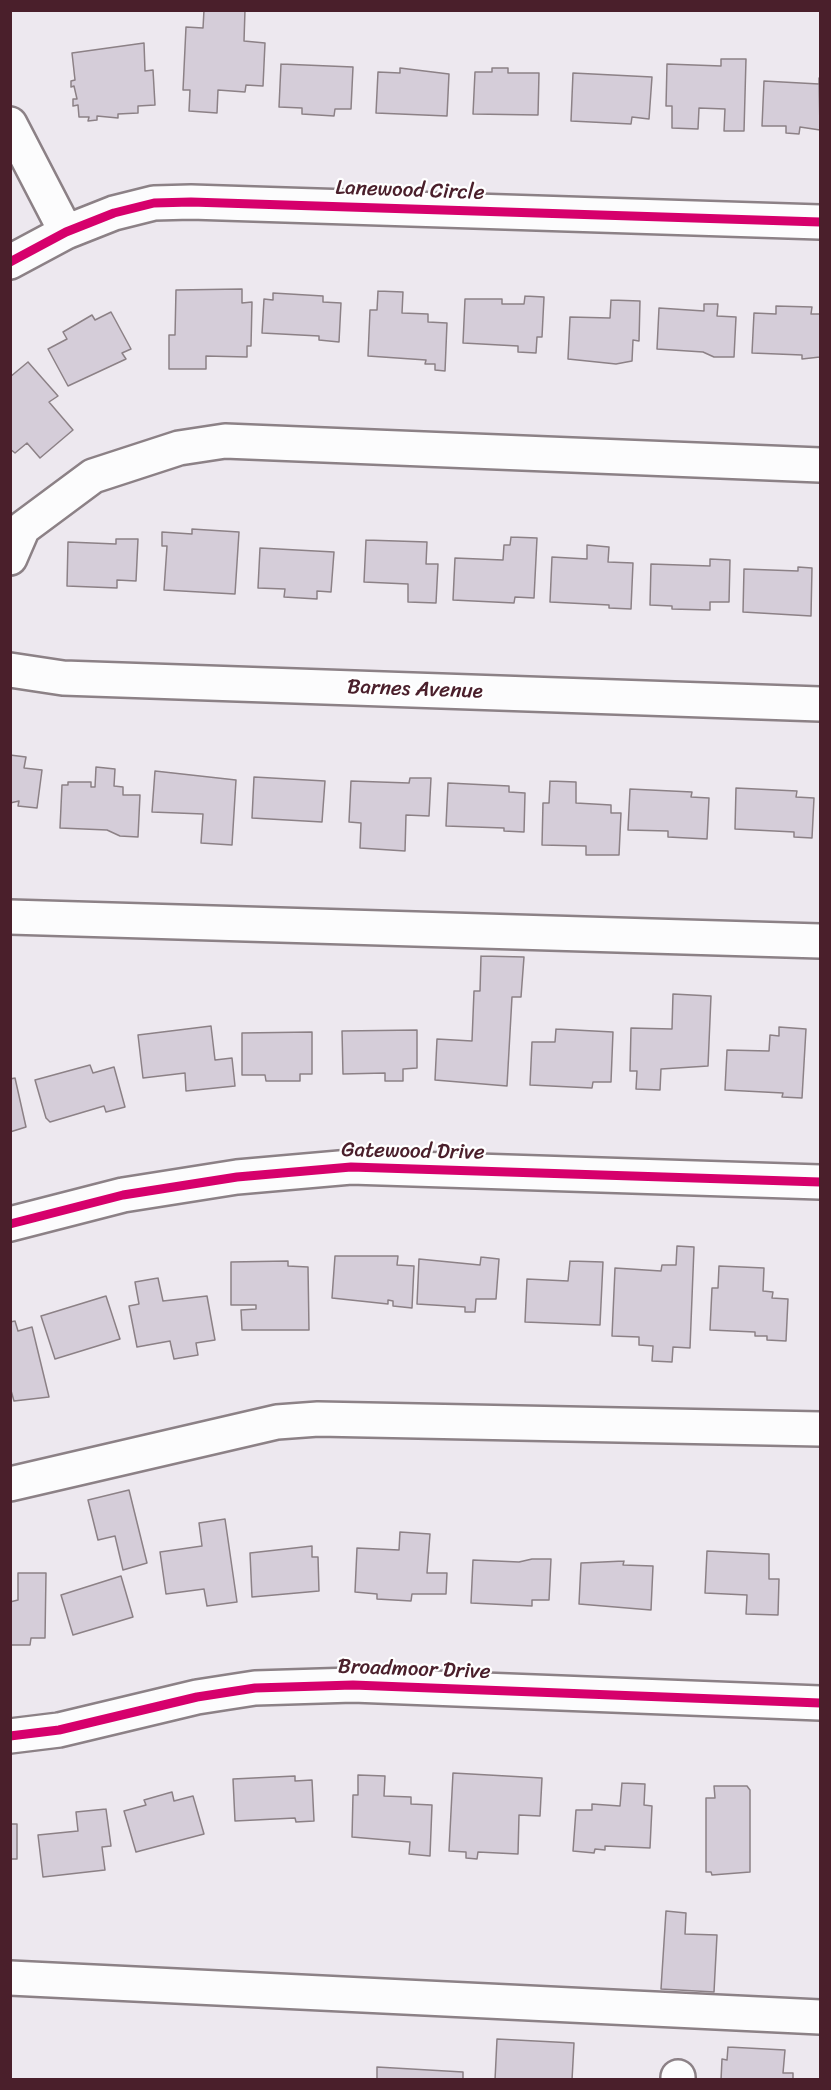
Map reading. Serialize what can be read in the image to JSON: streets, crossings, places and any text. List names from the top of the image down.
{
  "streets": {
    "street": [
      "Lanewood Circle",
      "Barnes Avenue",
      "Gatewood Drive",
      "Broadmoor Drive"
    ]
  }
}
